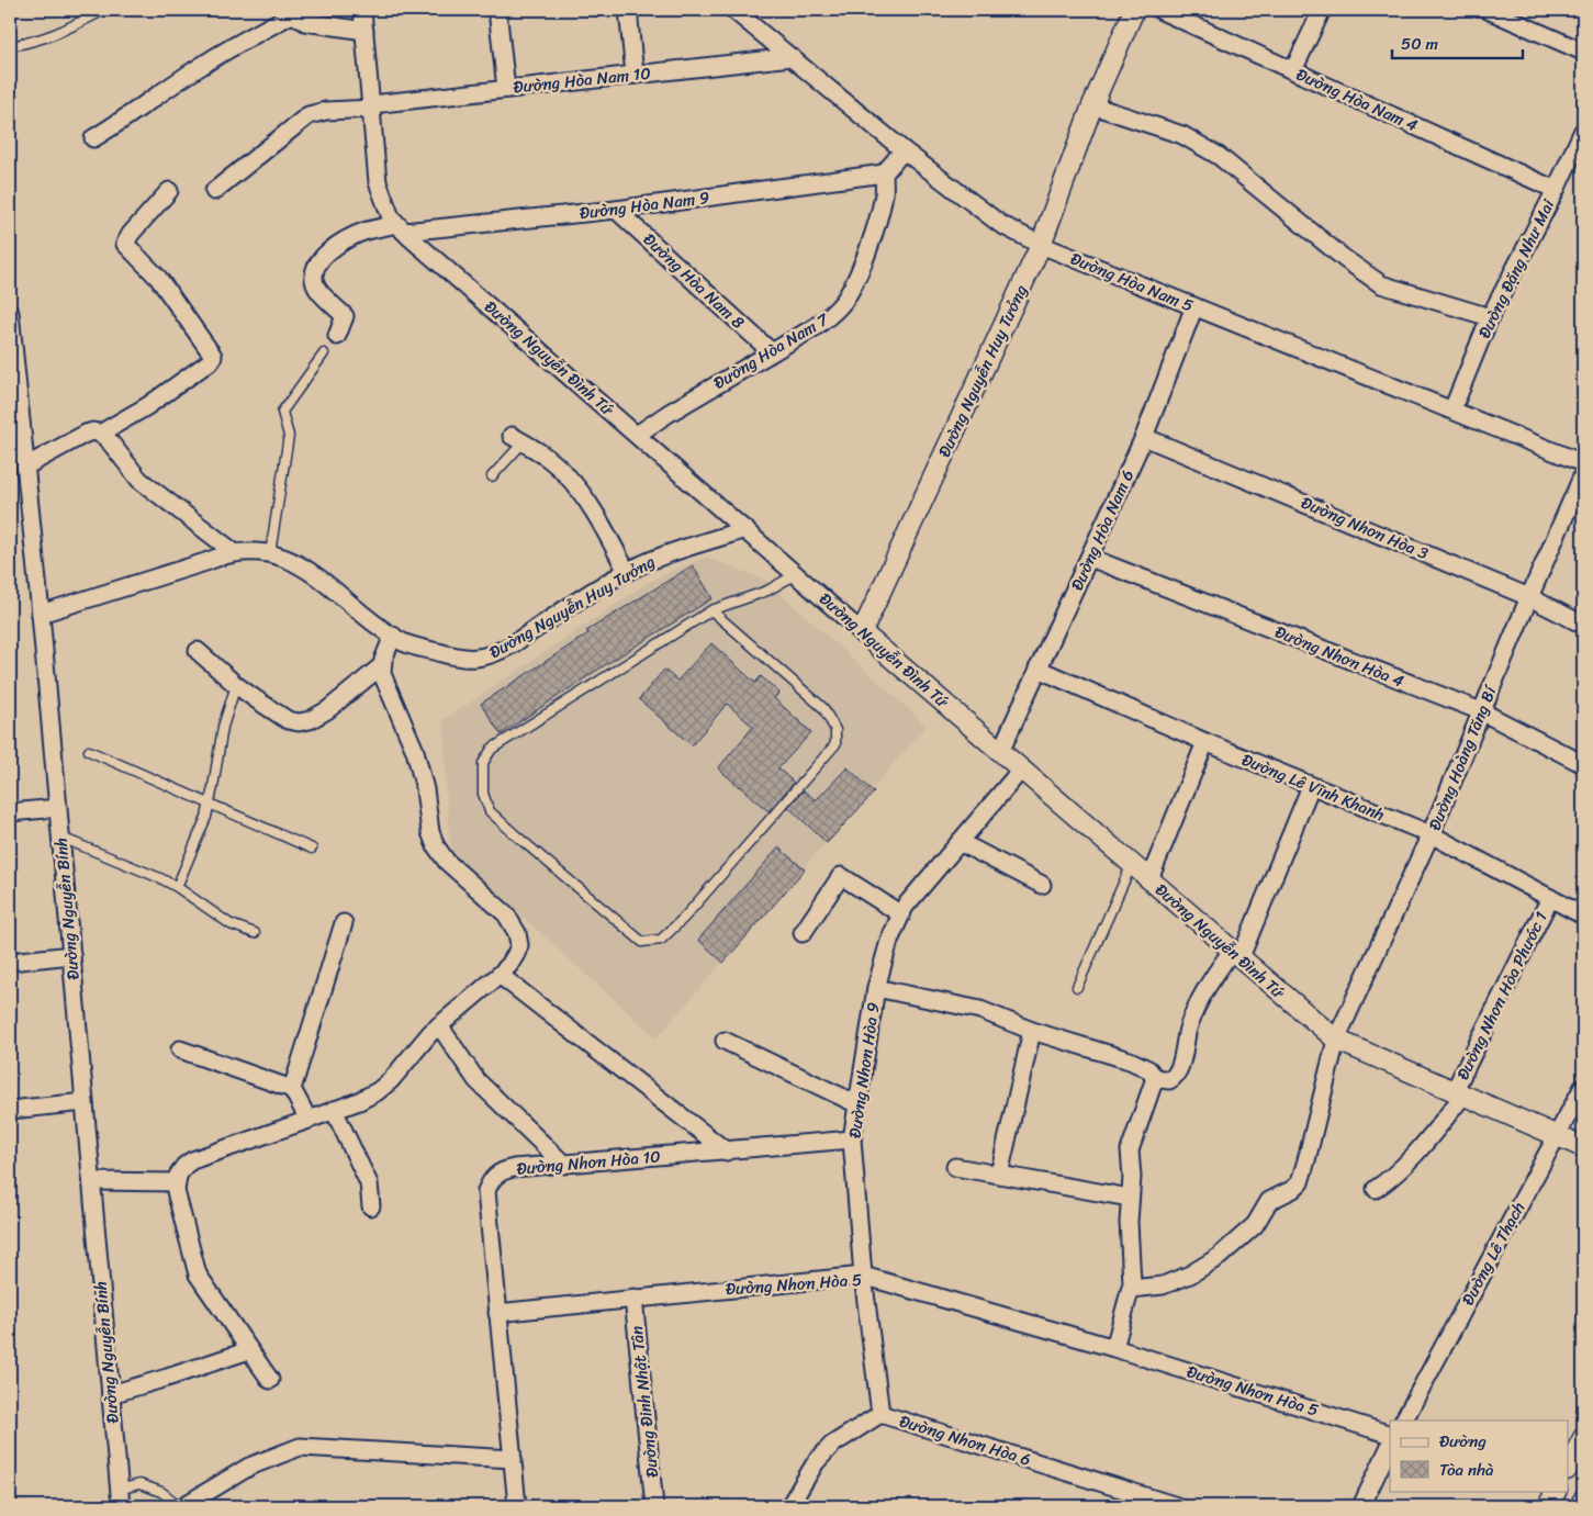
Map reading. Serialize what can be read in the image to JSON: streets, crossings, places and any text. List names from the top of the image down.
{
  "streets": {
    "street": [
      "Đường Hòa Nam 10",
      "Đường Hòa Nam 4",
      "Đường Hòa Nam 9",
      "Đường Đặng Như Mai",
      "Đường Hòa Nam 8",
      "Đường Hòa Nam 5",
      "Đường Hòa Nam 7",
      "Đường Nguyễn Đình Tứ",
      "Đường Nguyễn Huy Tưởng",
      "Đường Nhơn Hòa 3",
      "Đường Hòa Nam 6",
      "Đường Nhơn Hòa 4",
      "Đường Hoàng Tăng Bí",
      "Đường Lê Vĩnh Khanh",
      "Đường Nguyễn Bính",
      "Đường Nhơn Hòa Phước 1",
      "Đường Nhơn Hòa 9",
      "Đường Nhơn Hòa 10",
      "Đường Lê Thạch",
      "Đường Nhơn Hòa 5",
      "Đường Đinh Nhật Tân",
      "Đường Nhơn Hòa 6"
    ]
  },
  "crossings": [
    ["Đường Hòa Nam 10", "Đường Hòa Nam 5"],
    ["Đường Hòa Nam 10", "Đường Nguyễn Đình Tứ"],
    ["Đường Hòa Nam 4", "Đường Đặng Như Mai"],
    ["Đường Hòa Nam 9", "Đường Hòa Nam 8"],
    ["Đường Hòa Nam 9", "Đường Hòa Nam 7"],
    ["Đường Hòa Nam 9", "Đường Nguyễn Đình Tứ"],
    ["Đường Đặng Như Mai", "Đường Hòa Nam 5"],
    ["Đường Hòa Nam 8", "Đường Hòa Nam 7"],
    ["Đường Hòa Nam 5", "Đường Nguyễn Huy Tưởng"],
    ["Đường Hòa Nam 5", "Đường Hòa Nam 6"],
    ["Đường Hòa Nam 7", "Đường Nguyễn Đình Tứ"],
    ["Đường Nguyễn Đình Tứ", "Đường Nguyễn Huy Tưởng"],
    ["Đường Nguyễn Đình Tứ", "Đường Hòa Nam 6"],
    ["Đường Nguyễn Đình Tứ", "Đường Hoàng Tăng Bí"],
    ["Đường Nguyễn Đình Tứ", "Đường Nhơn Hòa Phước 1"],
    ["Đường Nguyễn Đình Tứ", "Đường Nhơn Hòa 9"],
    ["Đường Nguyễn Đình Tứ", "Đường Lê Thạch"],
    ["Đường Nguyễn Huy Tưởng", "Đường Nguyễn Bính"],
    ["Đường Nhơn Hòa 3", "Đường Hòa Nam 6"],
    ["Đường Nhơn Hòa 3", "Đường Hoàng Tăng Bí"],
    ["Đường Hòa Nam 6", "Đường Nhơn Hòa 4"],
    ["Đường Hòa Nam 6", "Đường Lê Vĩnh Khanh"],
    ["Đường Nhơn Hòa 4", "Đường Hoàng Tăng Bí"],
    ["Đường Hoàng Tăng Bí", "Đường Lê Vĩnh Khanh"],
    ["Đường Lê Vĩnh Khanh", "Đường Nhơn Hòa Phước 1"],
    ["Đường Nhơn Hòa 9", "Đường Nhơn Hòa 10"],
    ["Đường Nhơn Hòa 9", "Đường Nhơn Hòa 5"],
    ["Đường Nhơn Hòa 9", "Đường Nhơn Hòa 6"],
    ["Đường Nhơn Hòa 10", "Đường Nhơn Hòa 5"],
    ["Đường Nhơn Hòa 5", "Đường Đinh Nhật Tân"]
  ],
  "legend": ["Đường", "Tòa nhà"],
  "scale_bar": "50 m"
}
